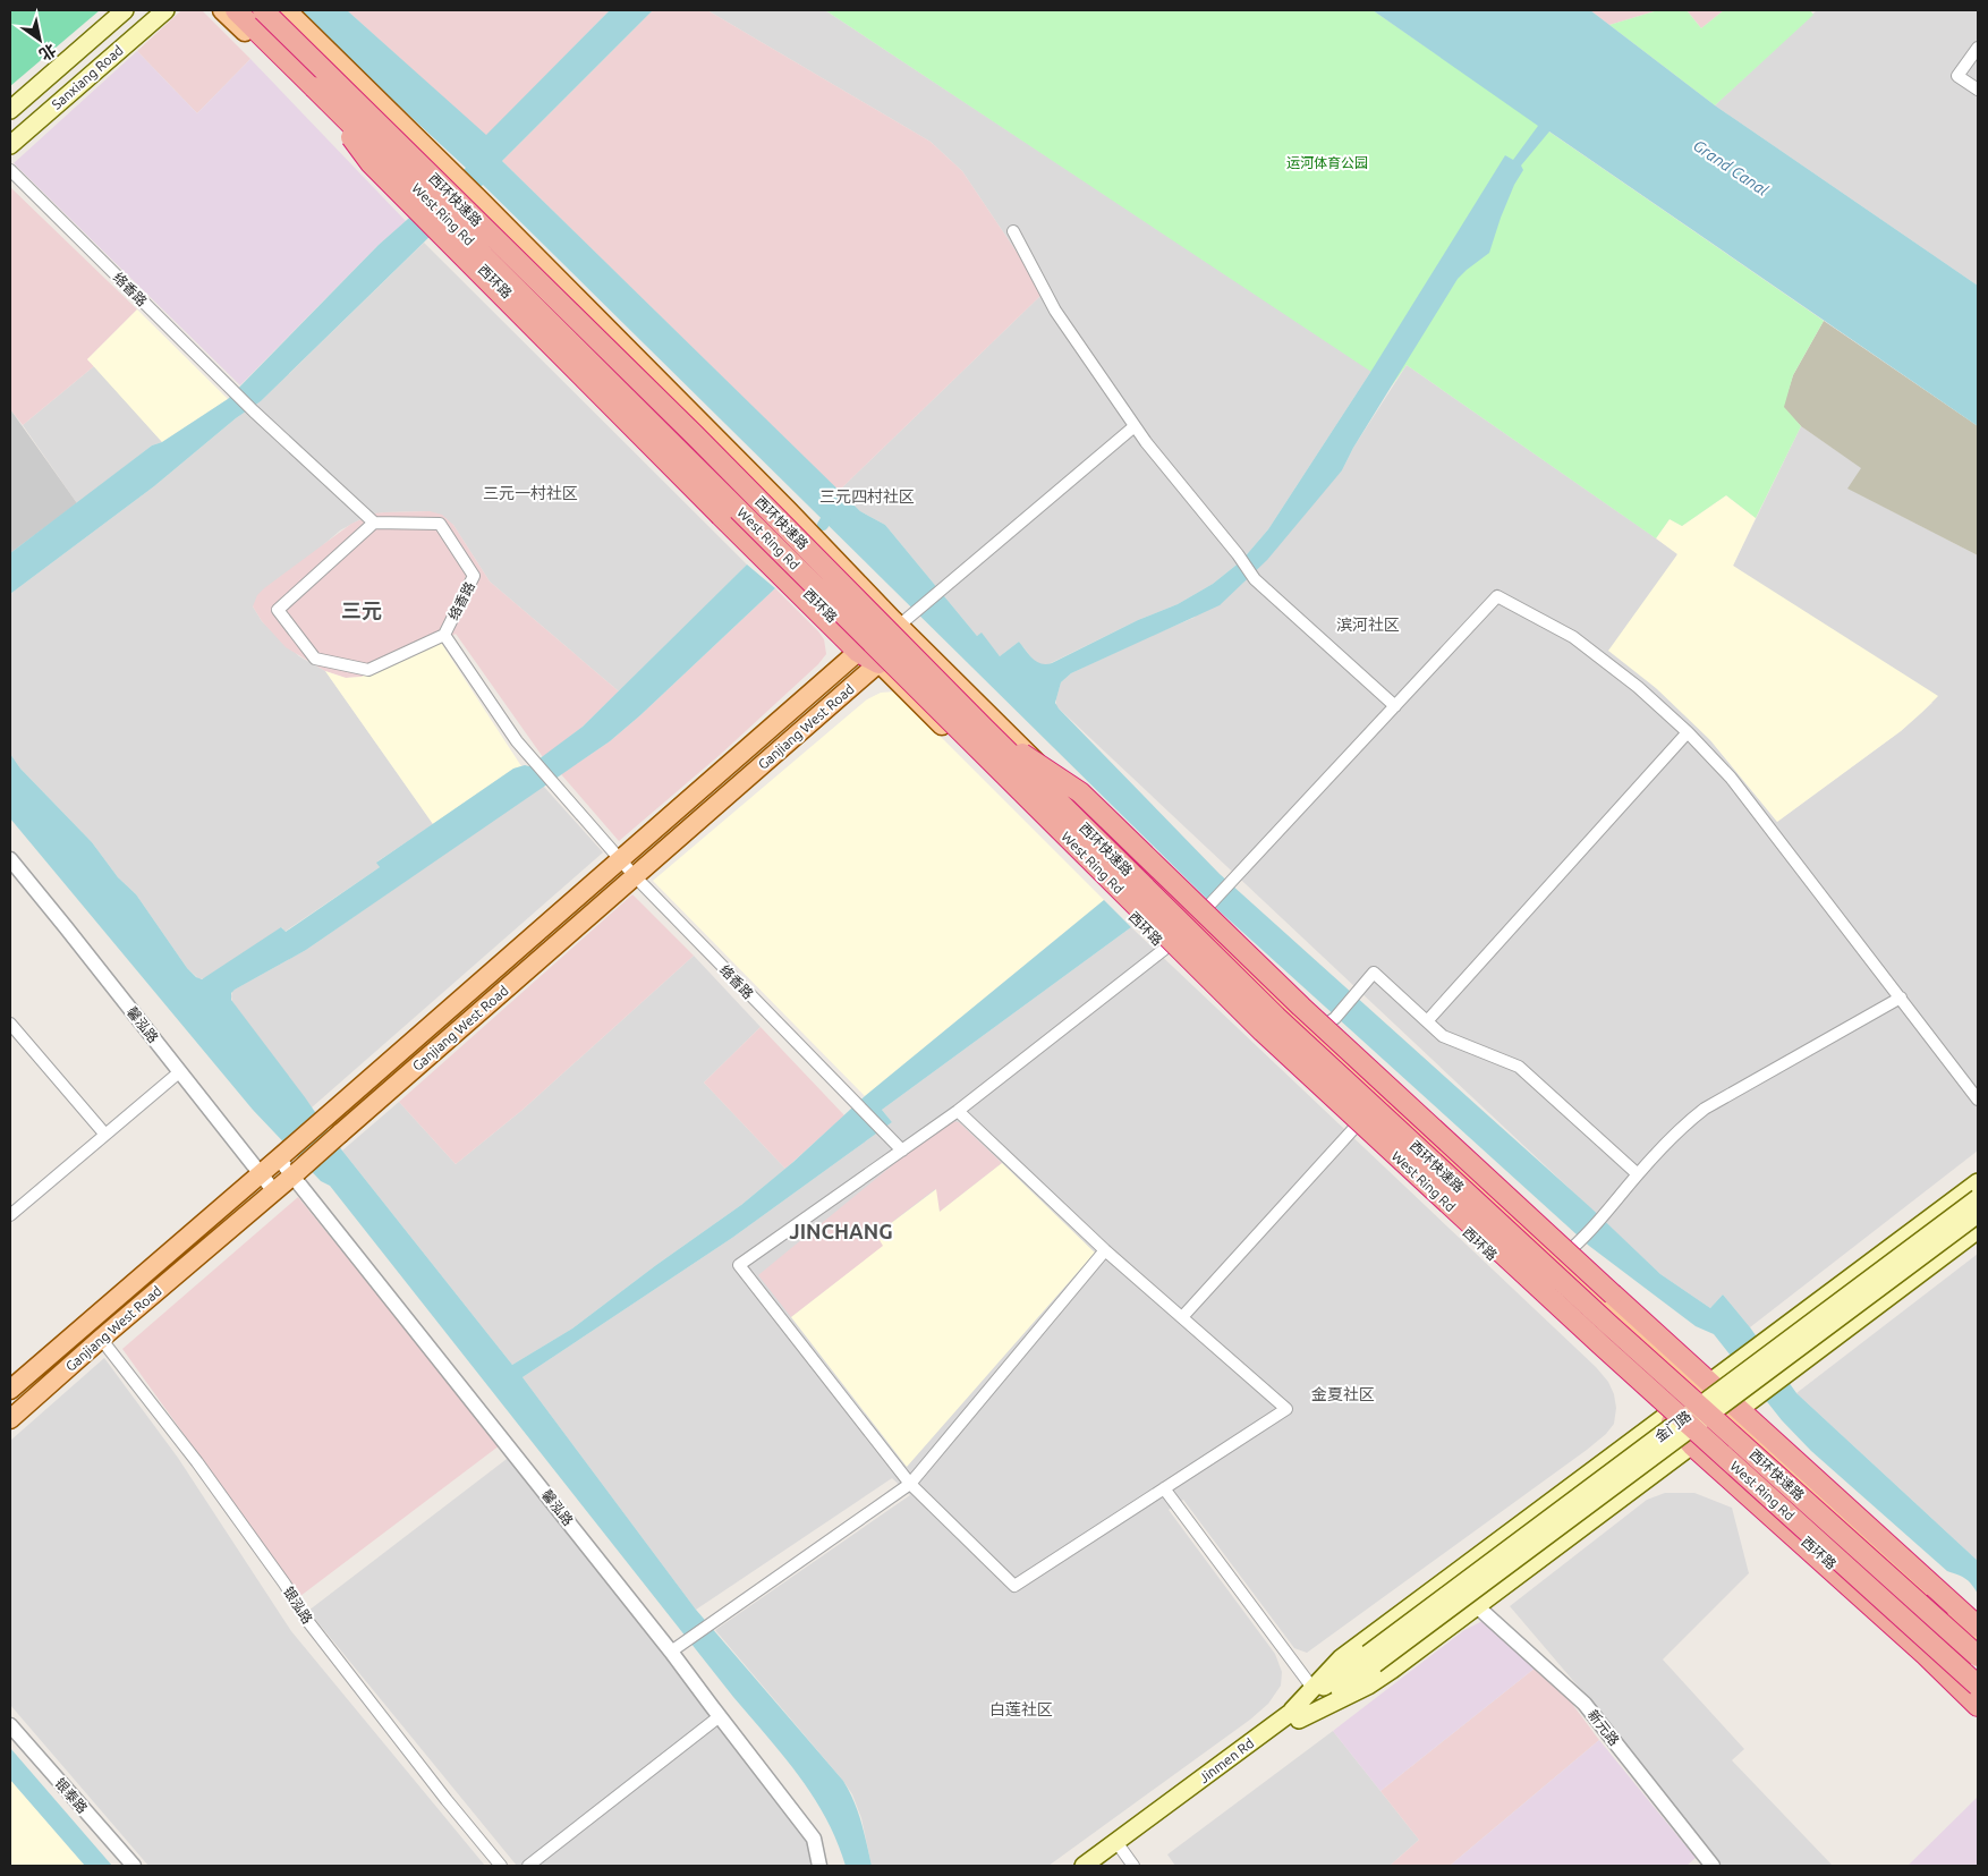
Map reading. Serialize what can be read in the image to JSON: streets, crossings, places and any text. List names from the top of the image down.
{
  "streets": {
    "highway": ["西环快速路", "West Ring Rd"],
    "main road": [
      "Sanxiang Road",
      "西环路",
      "Ganjiang West Road",
      "金门路",
      "Jinmen Rd"
    ],
    "street": [
      "络香路",
      "馨泓路",
      "银泓路",
      "新元路",
      "银泰路"
    ]
  },
  "crossings": [
    ["西环路", "Ganjiang West Road"],
    ["络香路", "Ganjiang West Road"],
    ["Ganjiang West Road", "馨泓路"],
    ["Ganjiang West Road", "银泓路"],
    ["金门路", "Jinmen Rd"]
  ],
  "districts": [
    "三元一村社区",
    "三元四村社区",
    "三元",
    "滨河社区",
    "JINCHANG",
    "金夏社区",
    "白莲社区"
  ],
  "water": ["Grand Canal"],
  "parks": ["运河体育公园"],
  "north": "bottom right"
}
